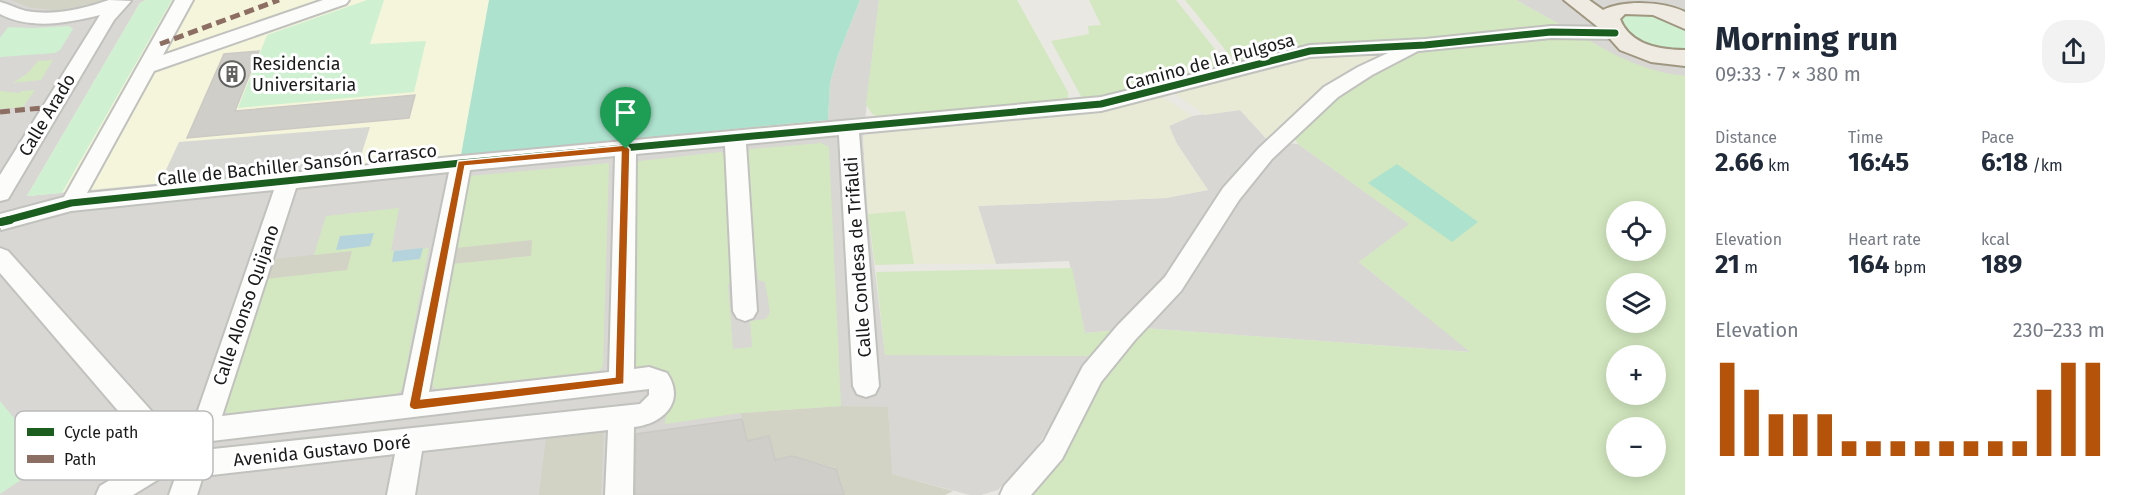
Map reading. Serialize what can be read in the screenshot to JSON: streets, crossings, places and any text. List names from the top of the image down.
{
  "streets": {
    "street": [
      "Camino de la Pulgosa",
      "Calle Arado",
      "Calle de Bachiller Sansón Carrasco",
      "Calle Condesa de Trifaldi",
      "Calle Alonso Quijano",
      "Avenida Gustavo Doré"
    ]
  },
  "crossings": [
    ["Camino de la Pulgosa", "Calle de Bachiller Sansón Carrasco"],
    ["Camino de la Pulgosa", "Calle Condesa de Trifaldi"],
    ["Calle de Bachiller Sansón Carrasco", "Calle Condesa de Trifaldi"],
    ["Calle de Bachiller Sansón Carrasco", "Calle Alonso Quijano"]
  ],
  "places": {
    "building": ["Residencia Universitaria"]
  },
  "legend": ["Cycle path", "Path"],
  "page": {
    "heading": ["Morning run", "09:33 · 7 × 380 m"],
    "stats": [
      ["Distance", "2.66 km"],
      ["Time", "16:45"],
      ["Pace", "6:18 /km"],
      ["Elevation", "21 m"],
      ["Heart rate", "164 bpm"],
      ["kcal", "189"]
    ],
    "map_buttons": ["+", "−"],
    "chart": ["Elevation", "230–233 m"]
  }
}
